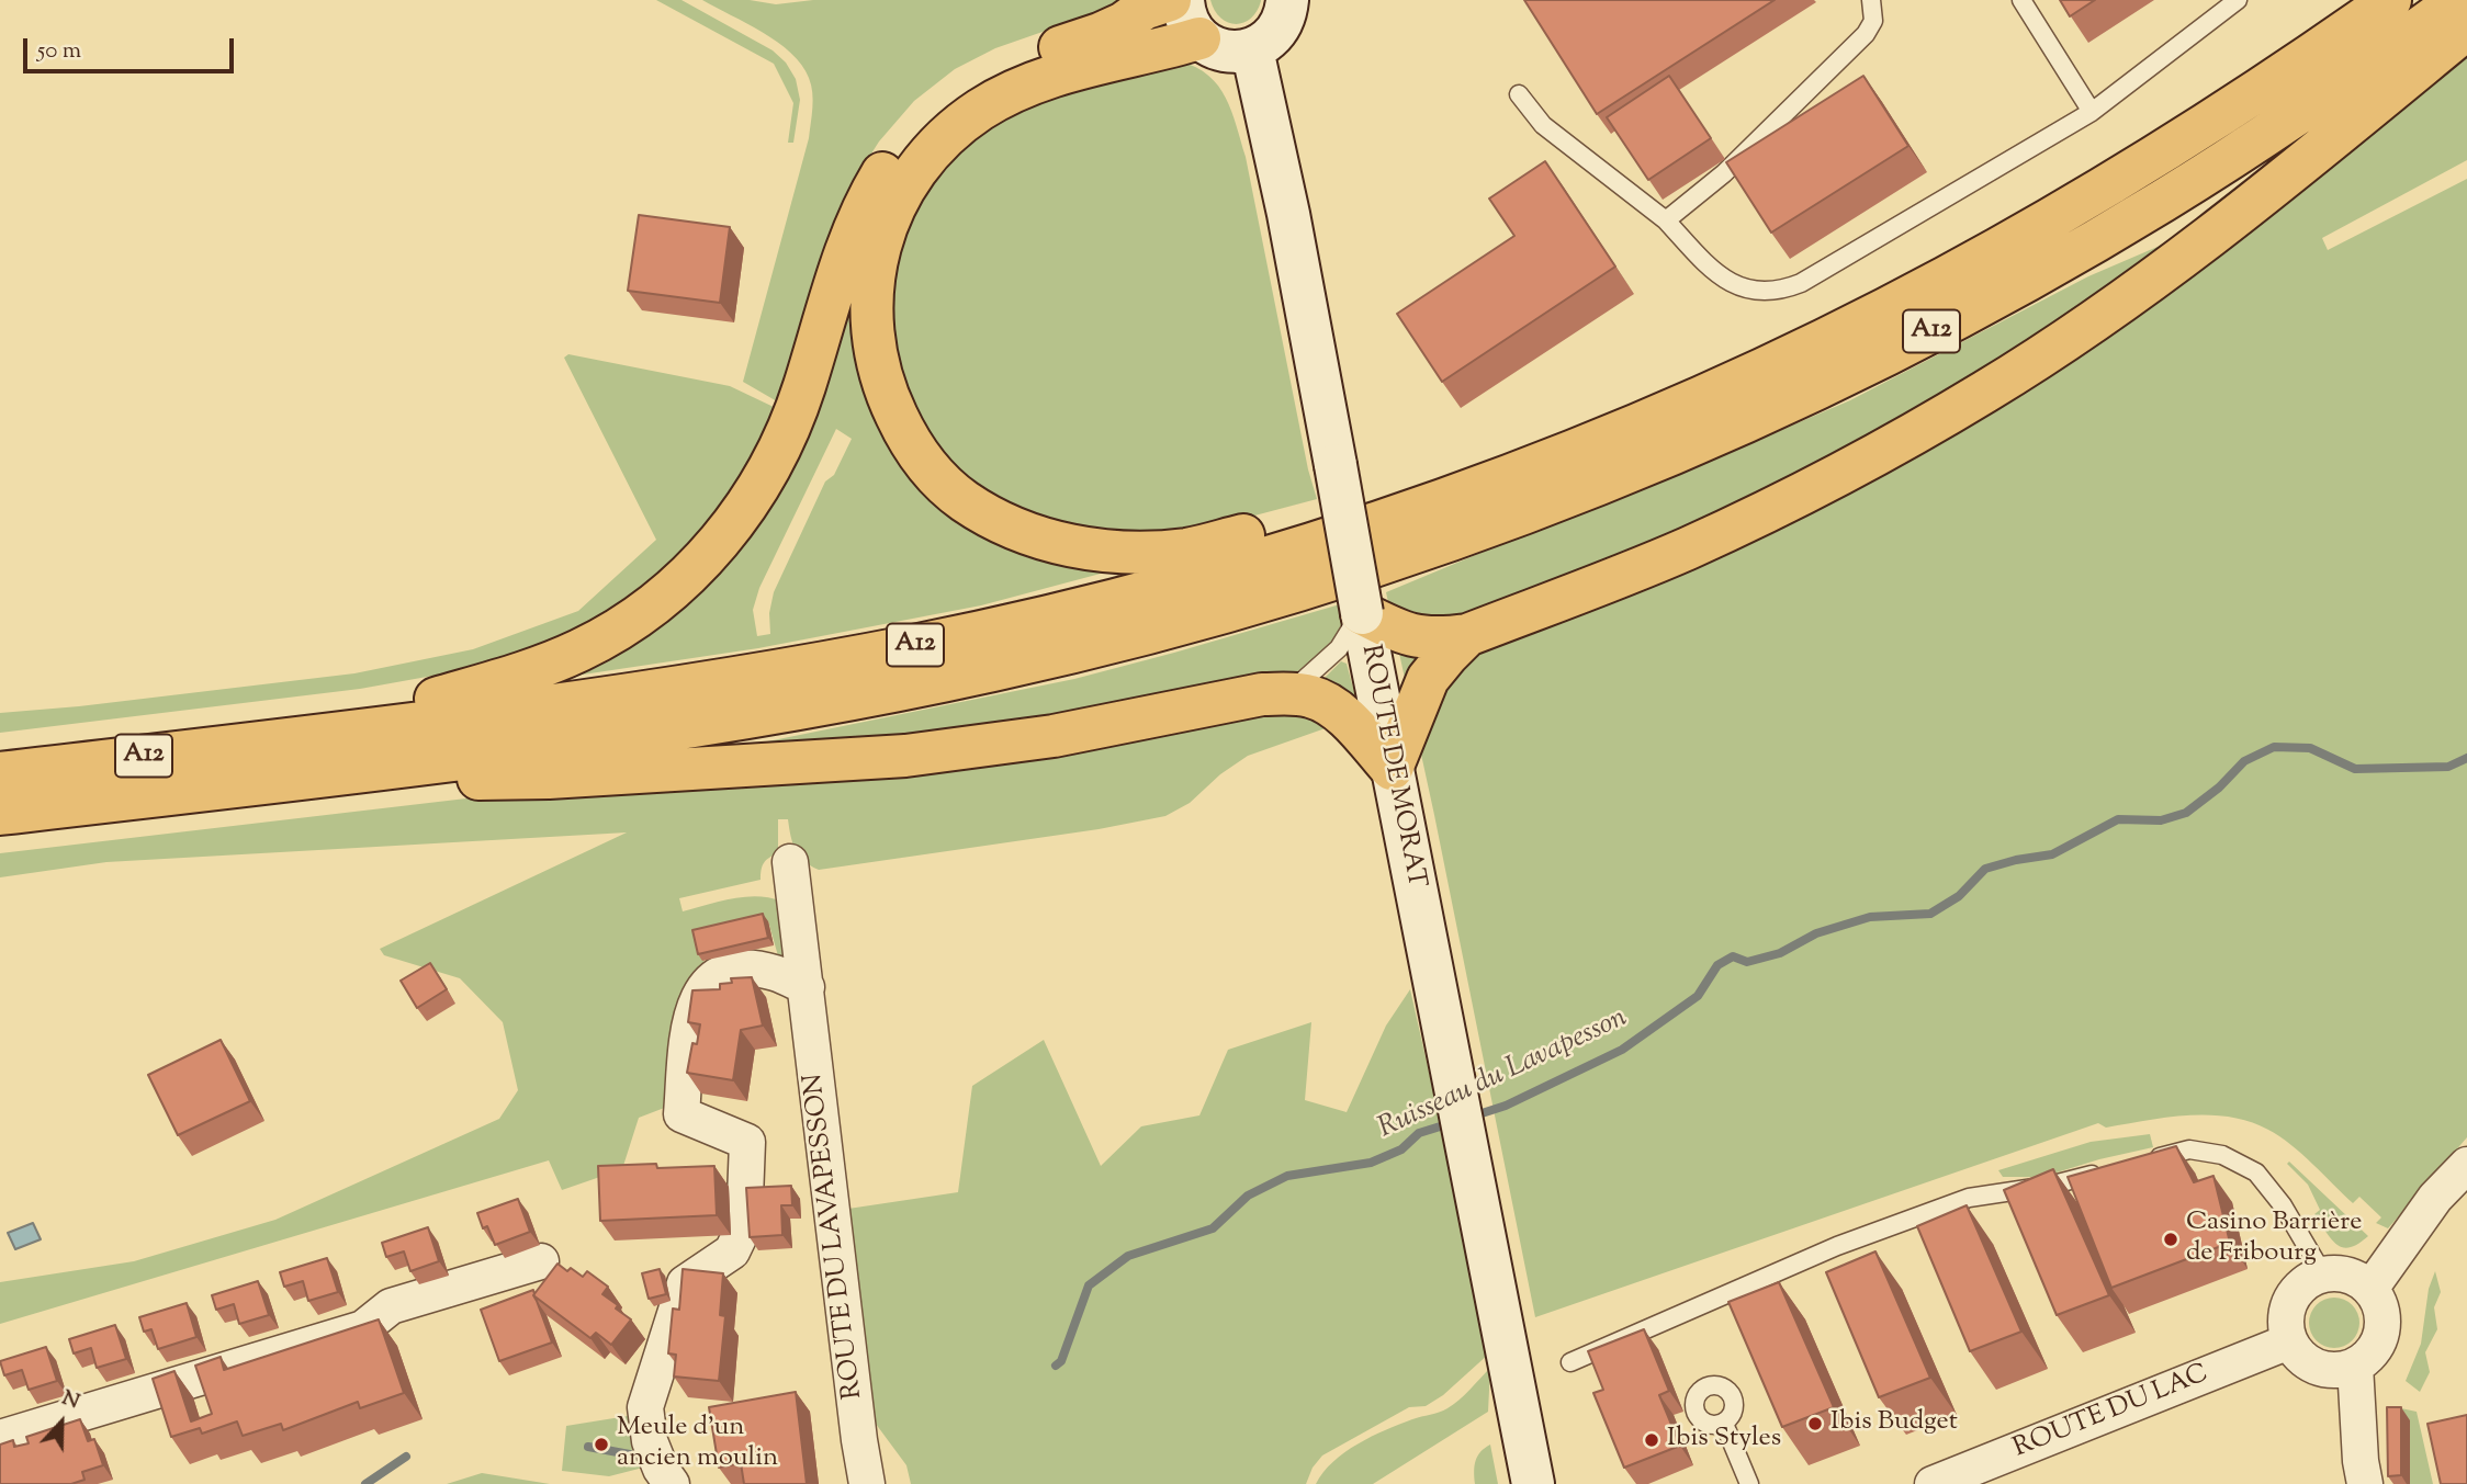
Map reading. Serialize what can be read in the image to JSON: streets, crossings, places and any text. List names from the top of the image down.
{
  "streets": {
    "highway": ["A12"],
    "main road": ["ROUTE DE MORAT"],
    "street": ["ROUTE DU LAVAPESSON", "ROUTE DU LAC"]
  },
  "water": ["Ruisseau du Lavapesson"],
  "places": [
    "Casino Barrière de Fribourg",
    "Ibis Budget",
    "Ibis Styles",
    "Meule d’un ancien moulin"
  ],
  "scale_bar": "50 m",
  "north": "top"
}
